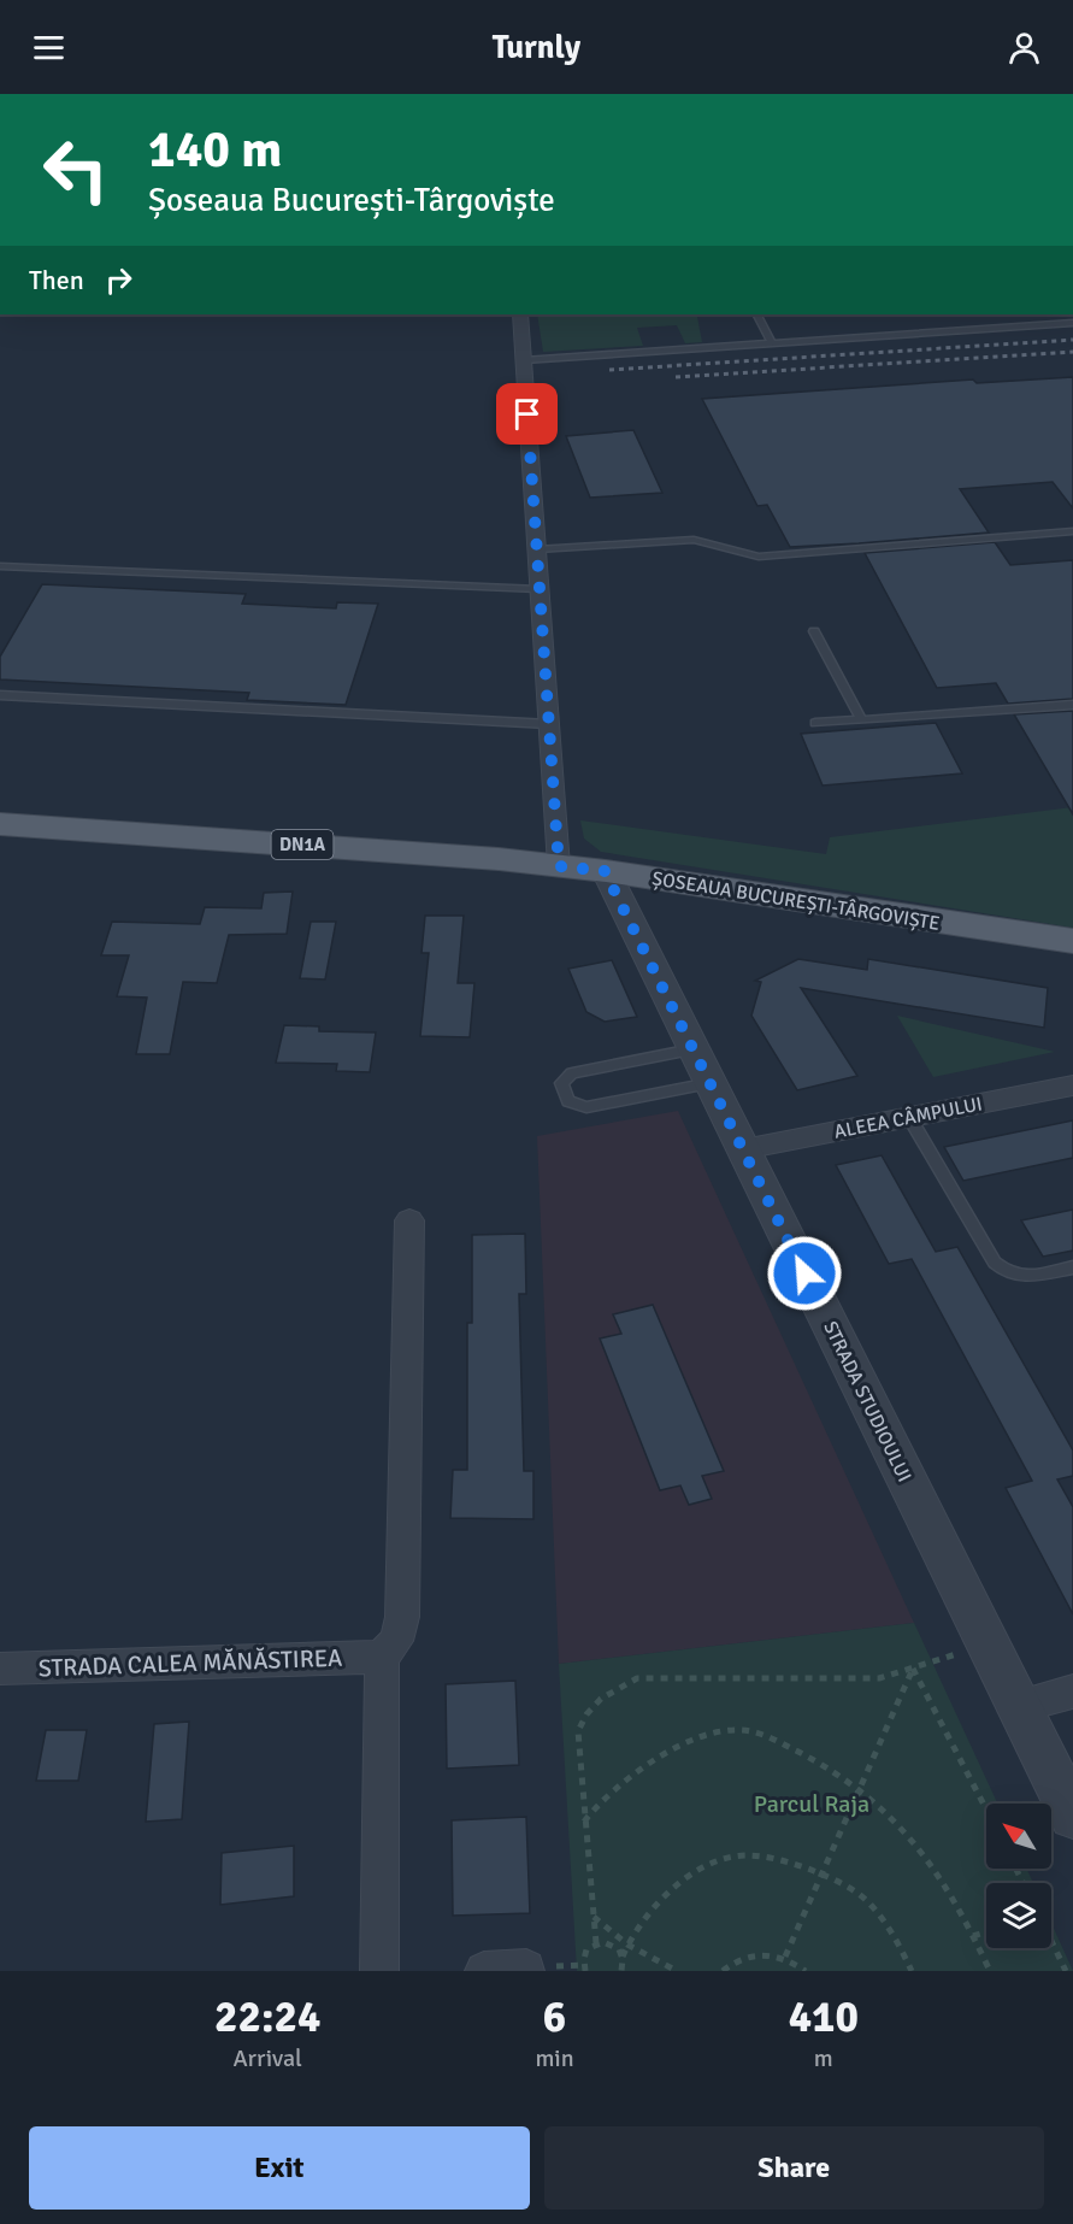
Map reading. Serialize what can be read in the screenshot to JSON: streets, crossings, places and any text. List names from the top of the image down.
{
  "streets": {
    "main road": ["DN1A", "ȘOSEAUA BUCUREȘTI-TÂRGOVIȘTE"],
    "street": ["ALEEA CÂMPULUI", "STRADA STUDIOULUI", "STRADA CALEA MĂNĂSTIREA"]
  },
  "crossings": [
    ["ȘOSEAUA BUCUREȘTI-TÂRGOVIȘTE", "STRADA STUDIOULUI"],
    ["ALEEA CÂMPULUI", "STRADA STUDIOULUI"]
  ],
  "parks": ["Parcul Raja"],
  "north": "top left",
  "page": {
    "header": "Turnly",
    "turn": ["140 m", "Șoseaua București-Târgoviște"],
    "then": "Then",
    "eta": [
      "22:24",
      "Arrival",
      "6",
      "min",
      "410",
      "m"
    ],
    "buttons": ["Exit", "Share"]
  }
}
